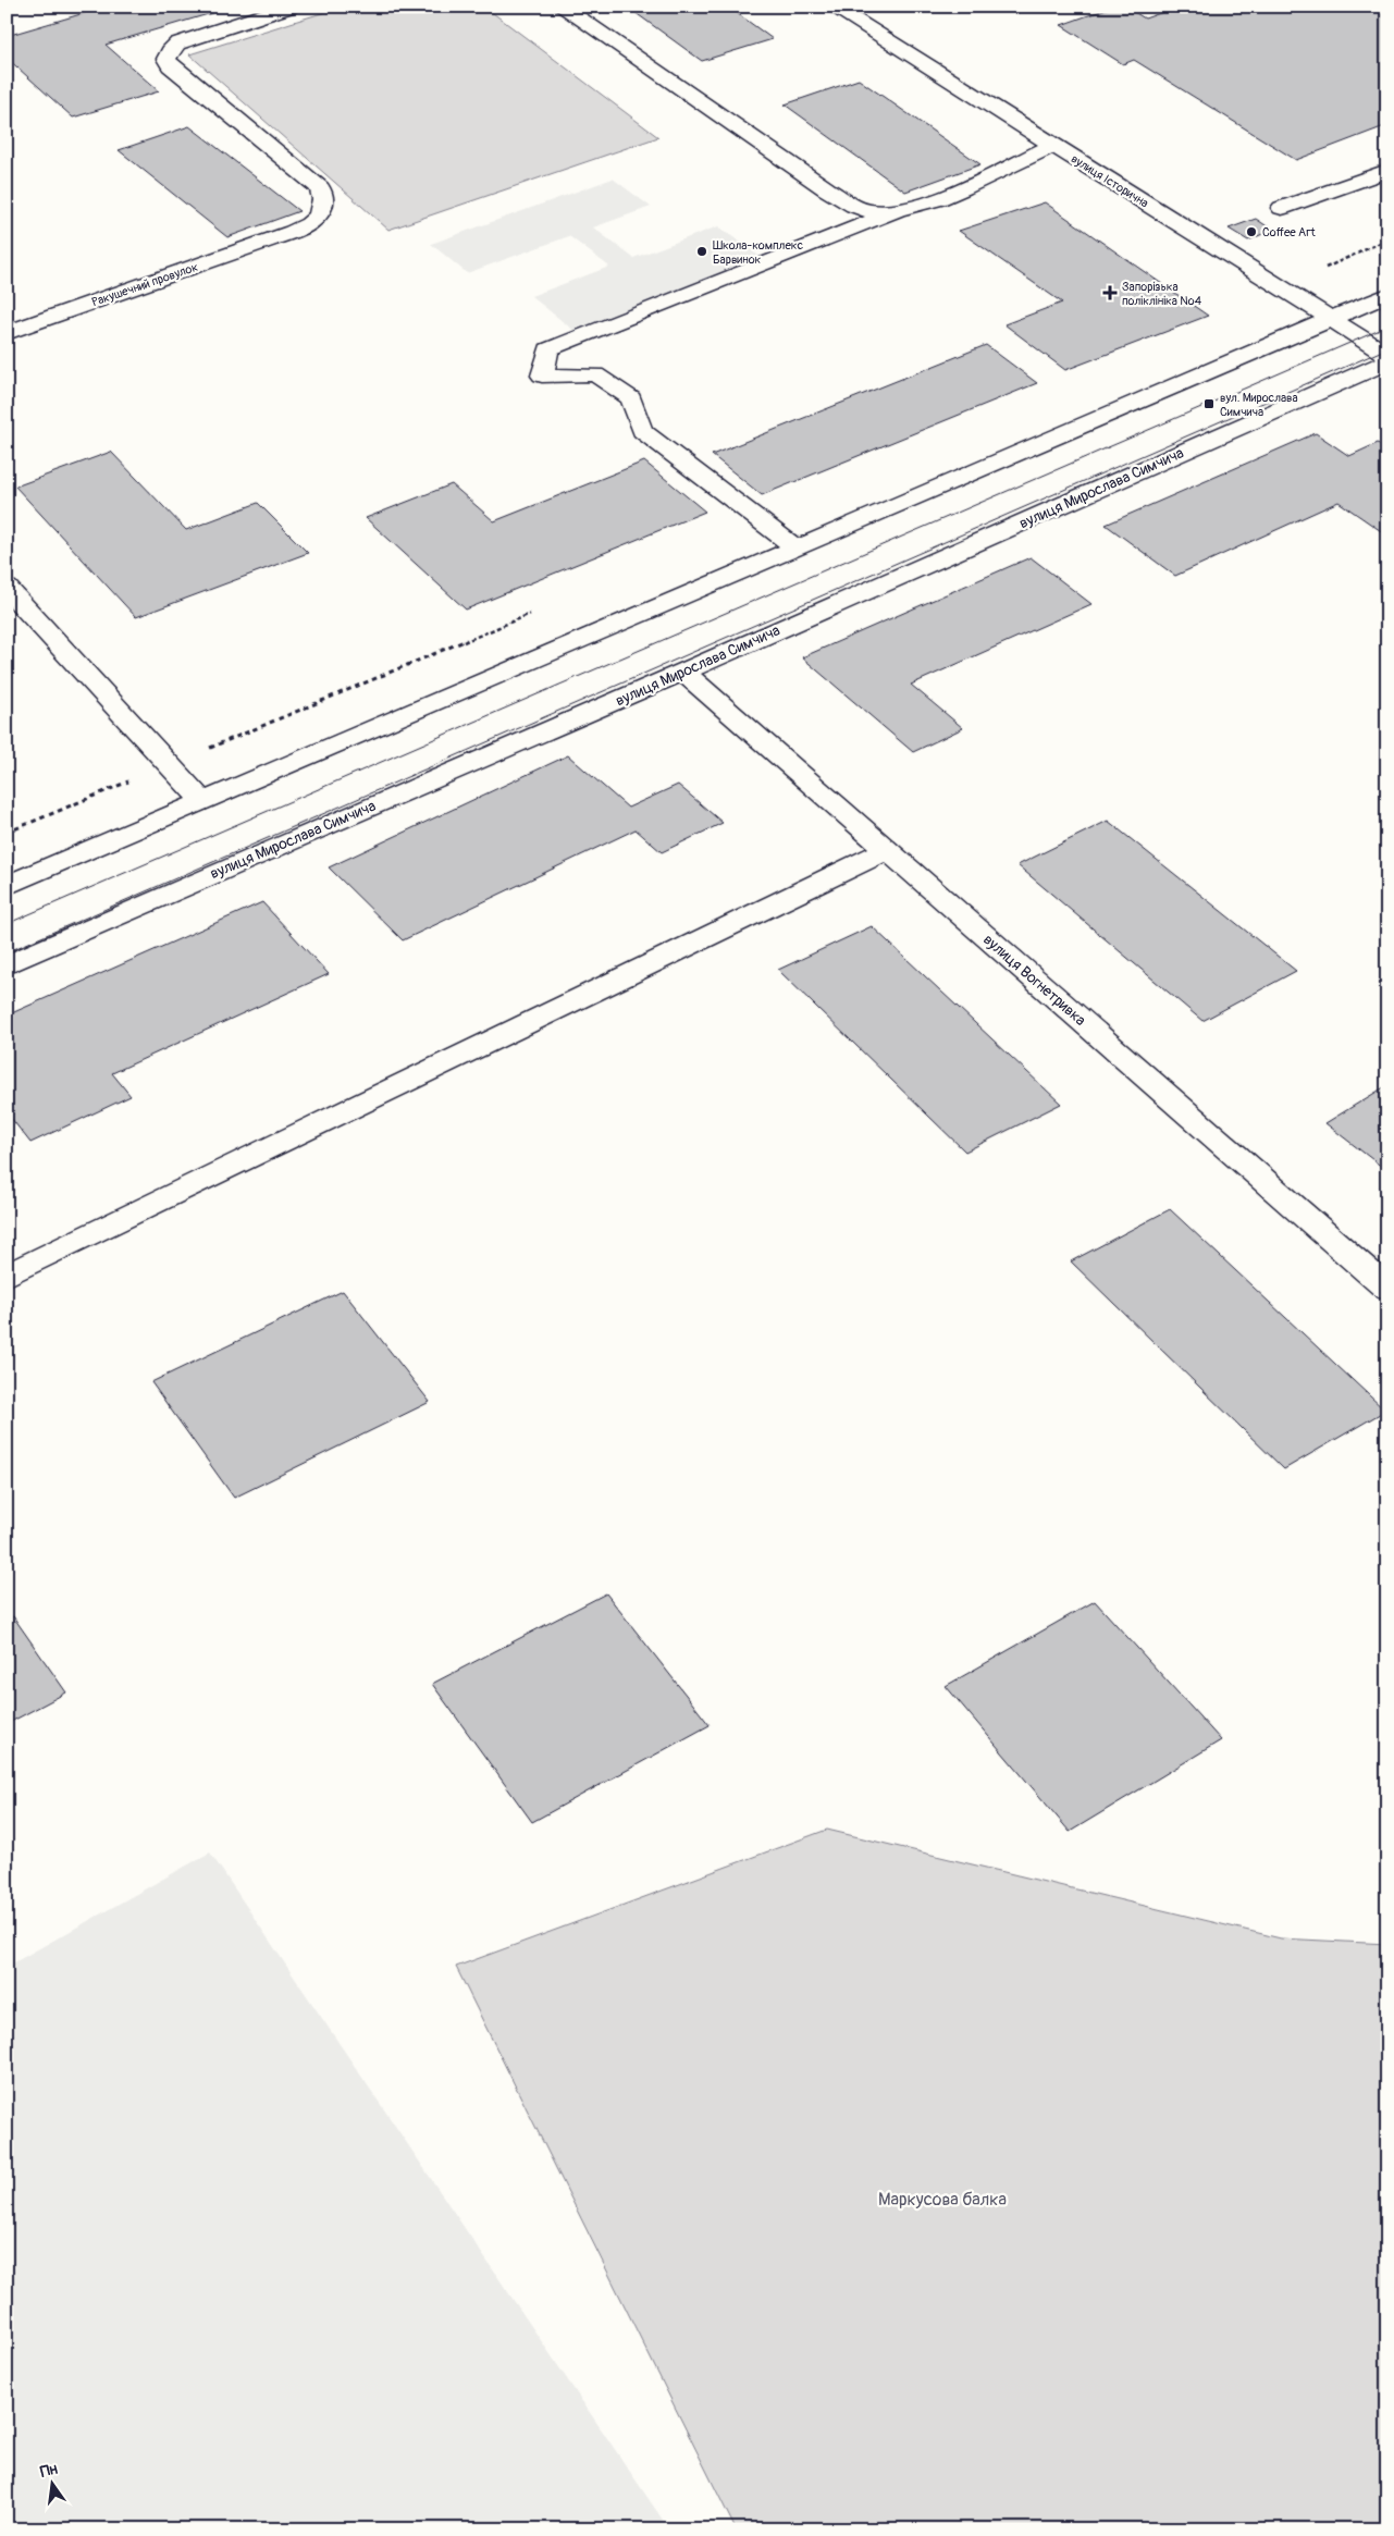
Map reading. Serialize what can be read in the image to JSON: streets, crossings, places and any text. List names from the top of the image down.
{
  "streets": {
    "street": [
      "вулиця Історична",
      "Ракушечний провулок",
      "вулиця Мирослава Симчича",
      "вулиця Вогнетривка"
    ]
  },
  "crossings": [
    ["вулиця Мирослава Симчича", "вулиця Вогнетривка"]
  ],
  "parks": ["Маркусова балка"],
  "places": {
    "other": ["Coffee Art", "Школа-комплекс Барвинок"],
    "health": ["Запорізька поліклініка №4"],
    "transit": ["вул. Мирослава Симчича"]
  },
  "north": "top"
}
